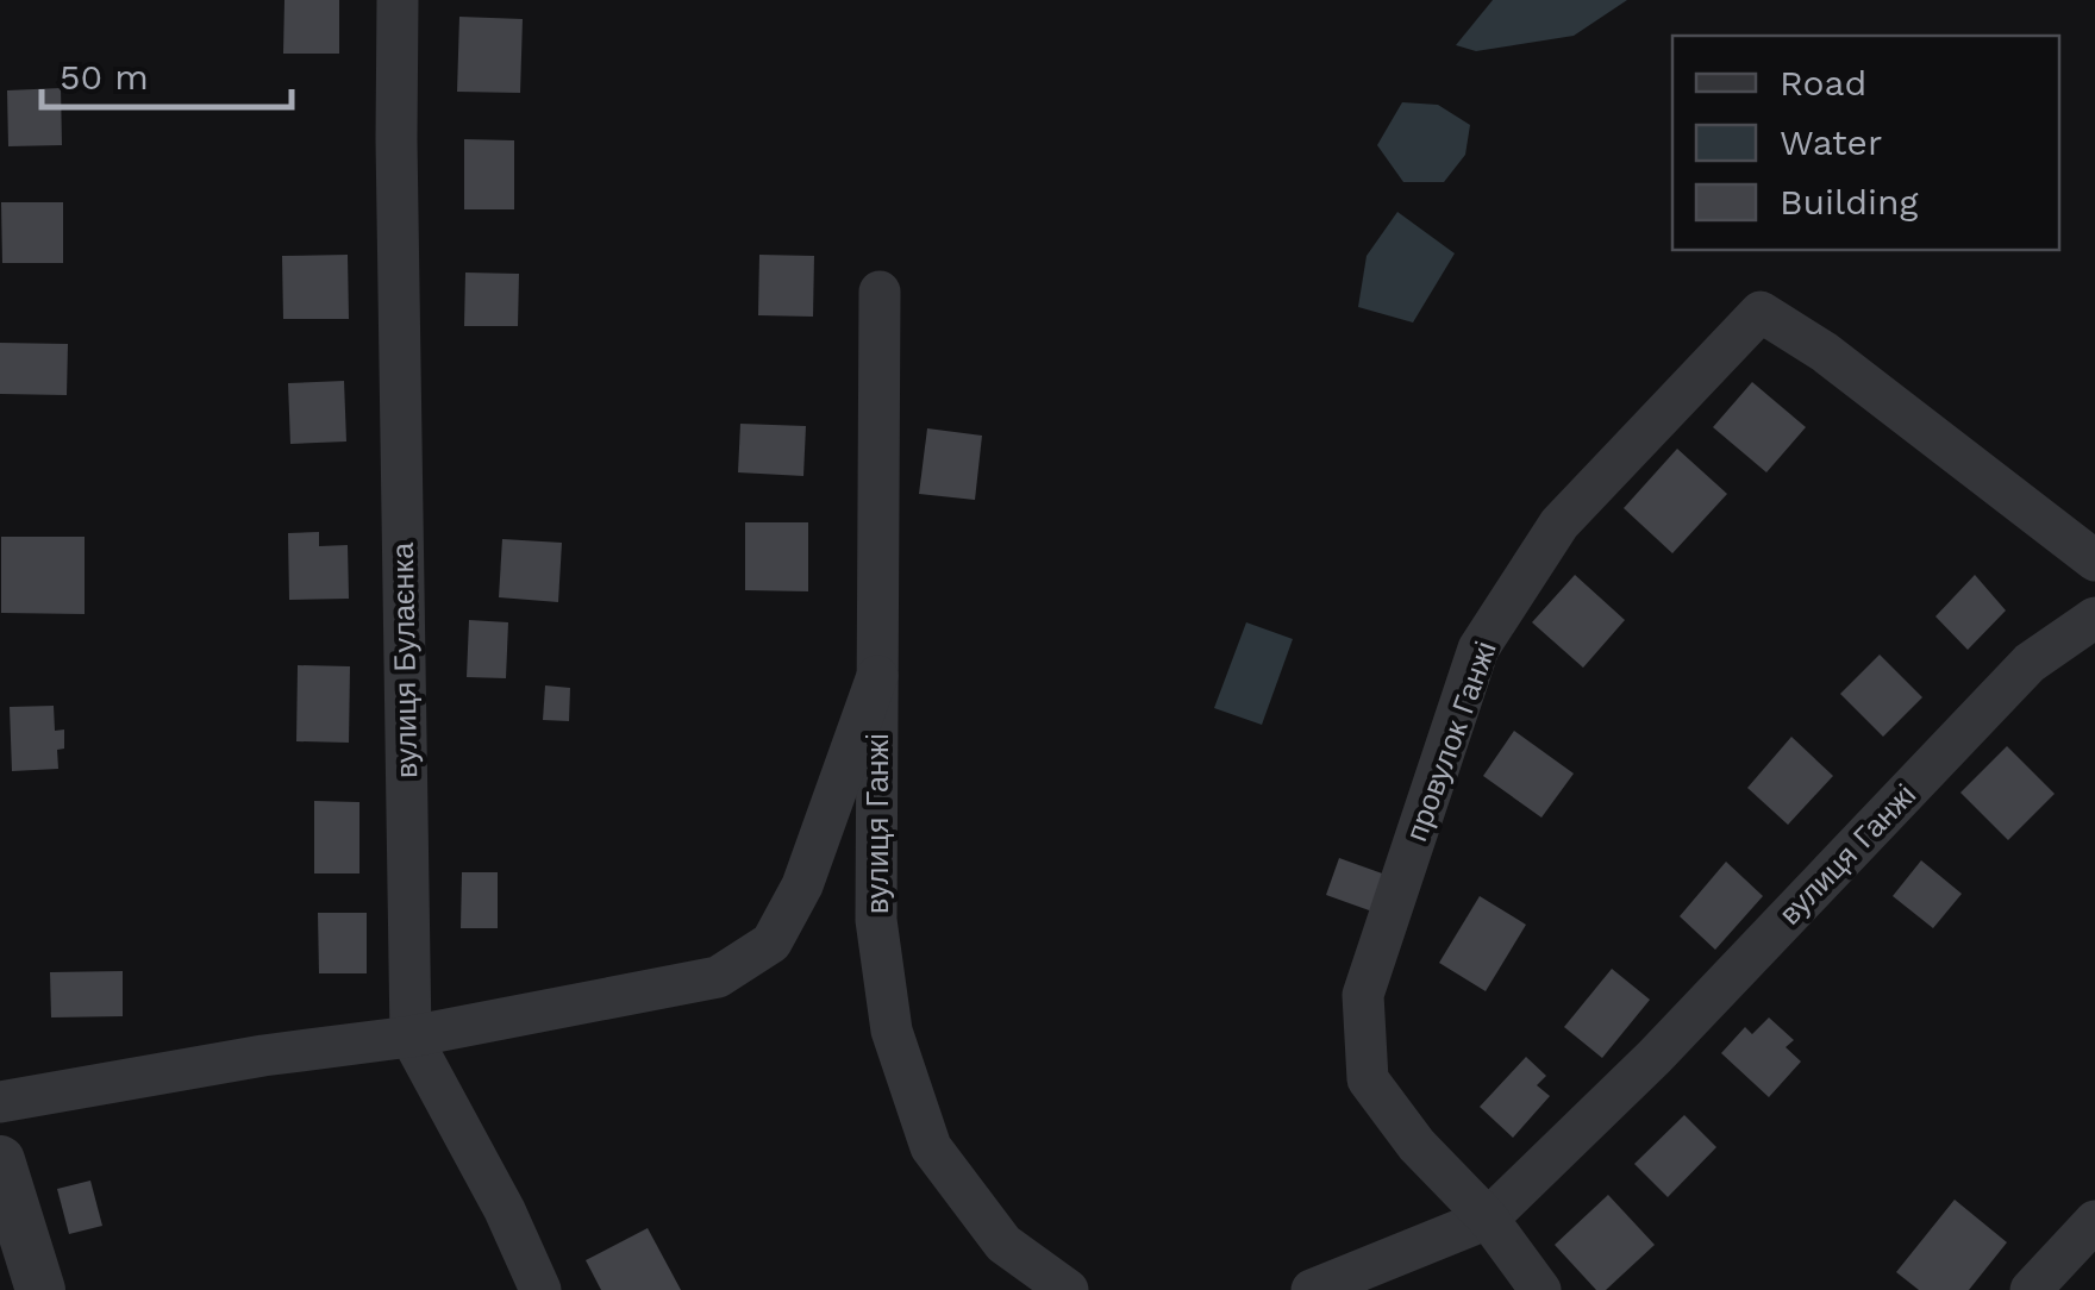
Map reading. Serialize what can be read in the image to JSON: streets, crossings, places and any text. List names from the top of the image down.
{
  "streets": {
    "street": ["вулиця Булаєнка", "провулок Ганжі", "вулиця Ганжі"]
  },
  "crossings": [
    ["провулок Ганжі", "вулиця Ганжі"]
  ],
  "legend": ["Road", "Water", "Building"],
  "scale_bar": "50 m"
}
